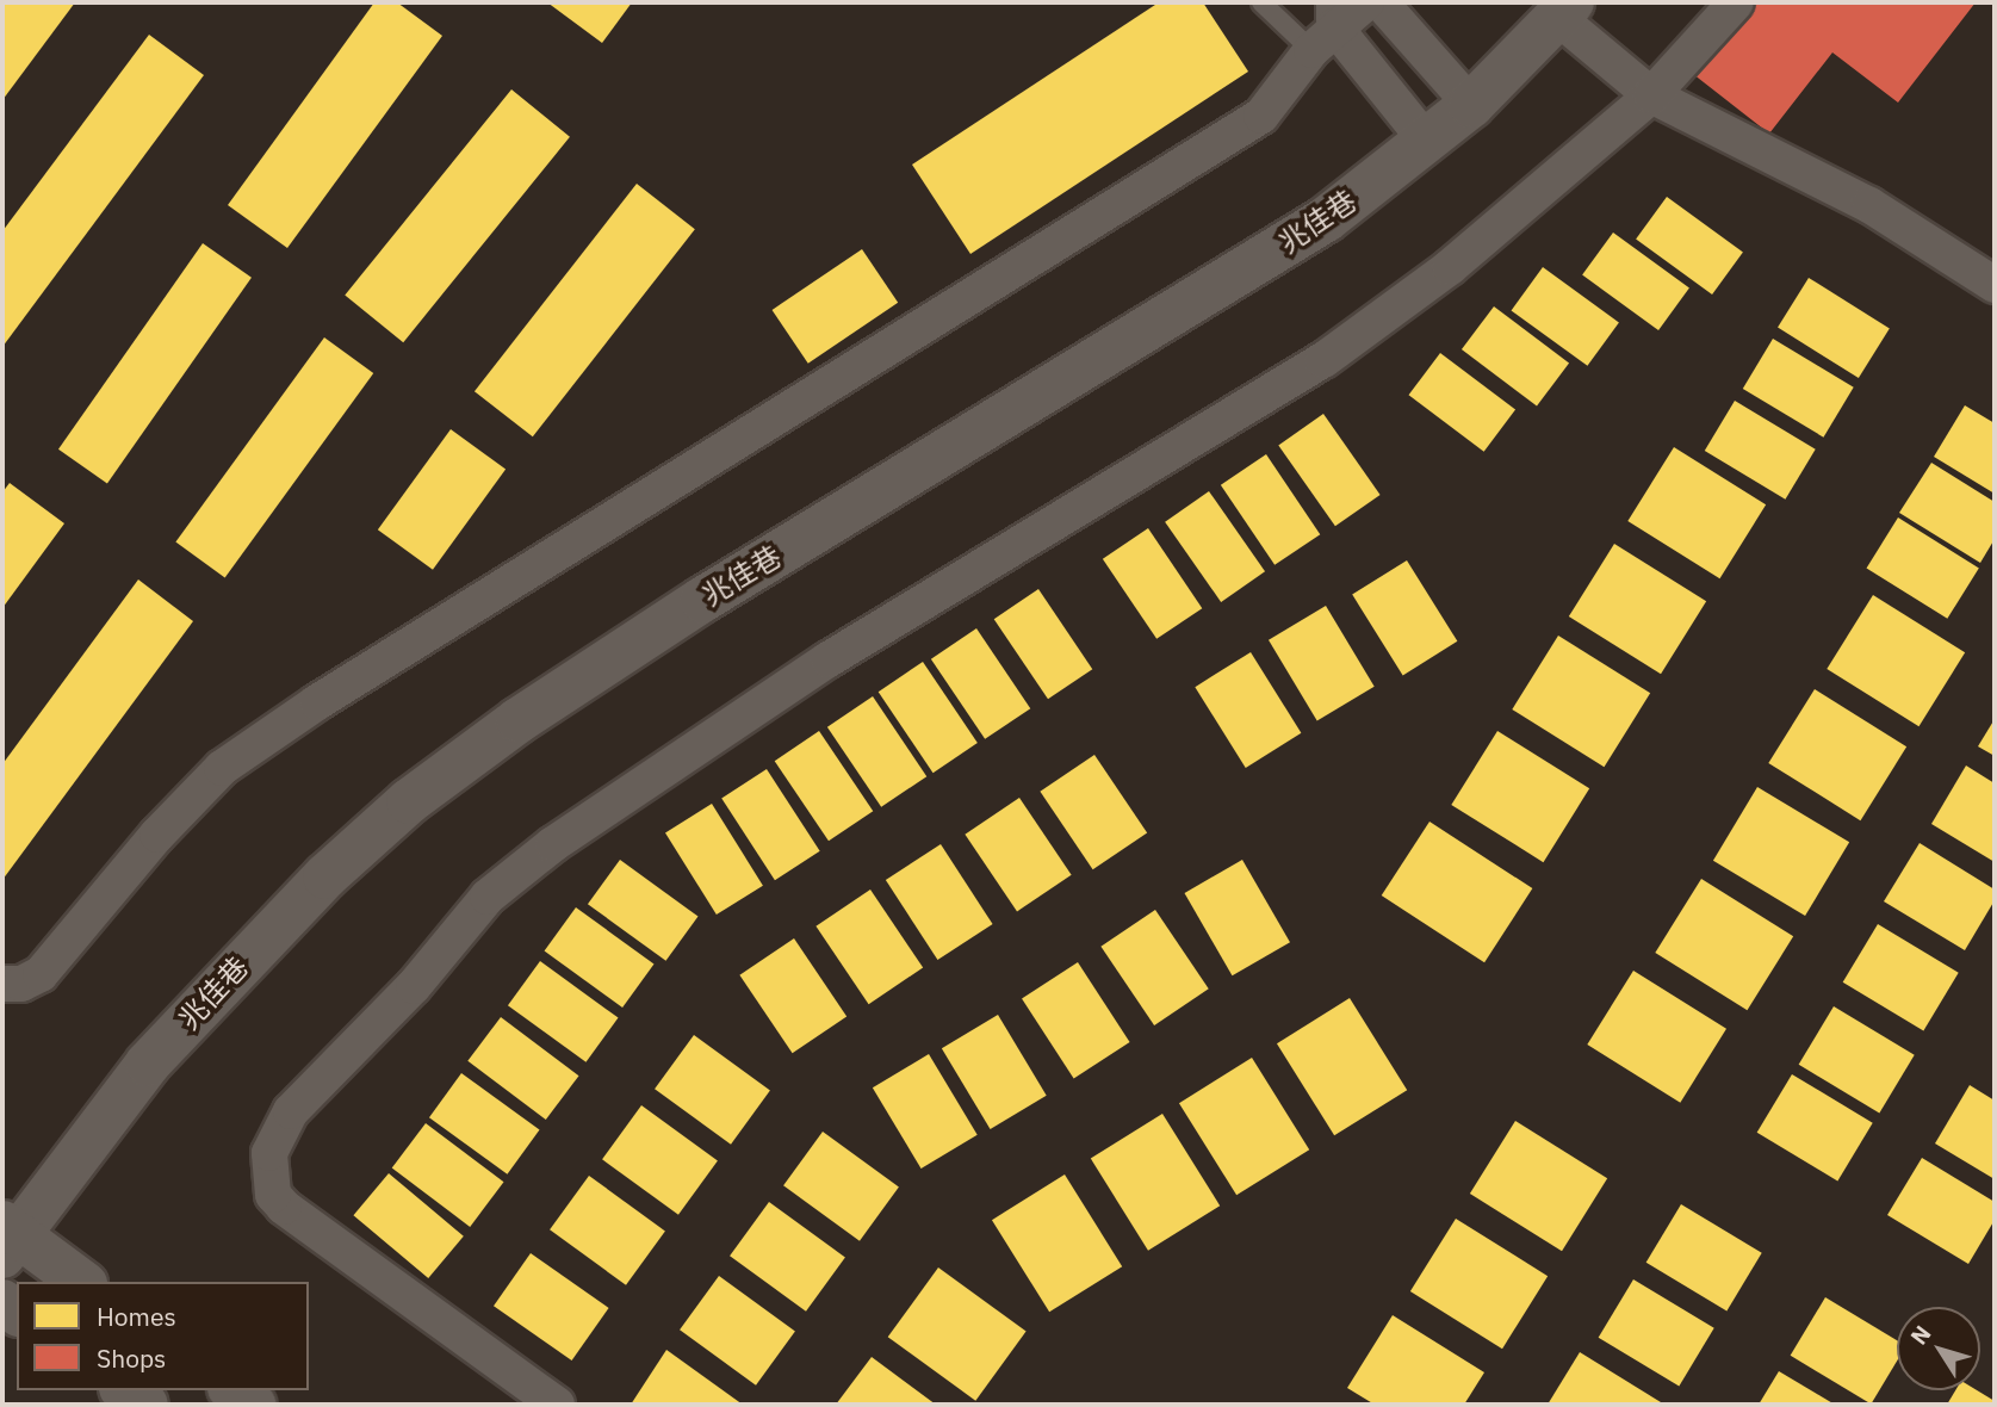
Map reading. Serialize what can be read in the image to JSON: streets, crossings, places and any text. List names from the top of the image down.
{
  "streets": {
    "street": ["兆佳巷"]
  },
  "legend": ["Homes", "Shops"],
  "north": "top left"
}
